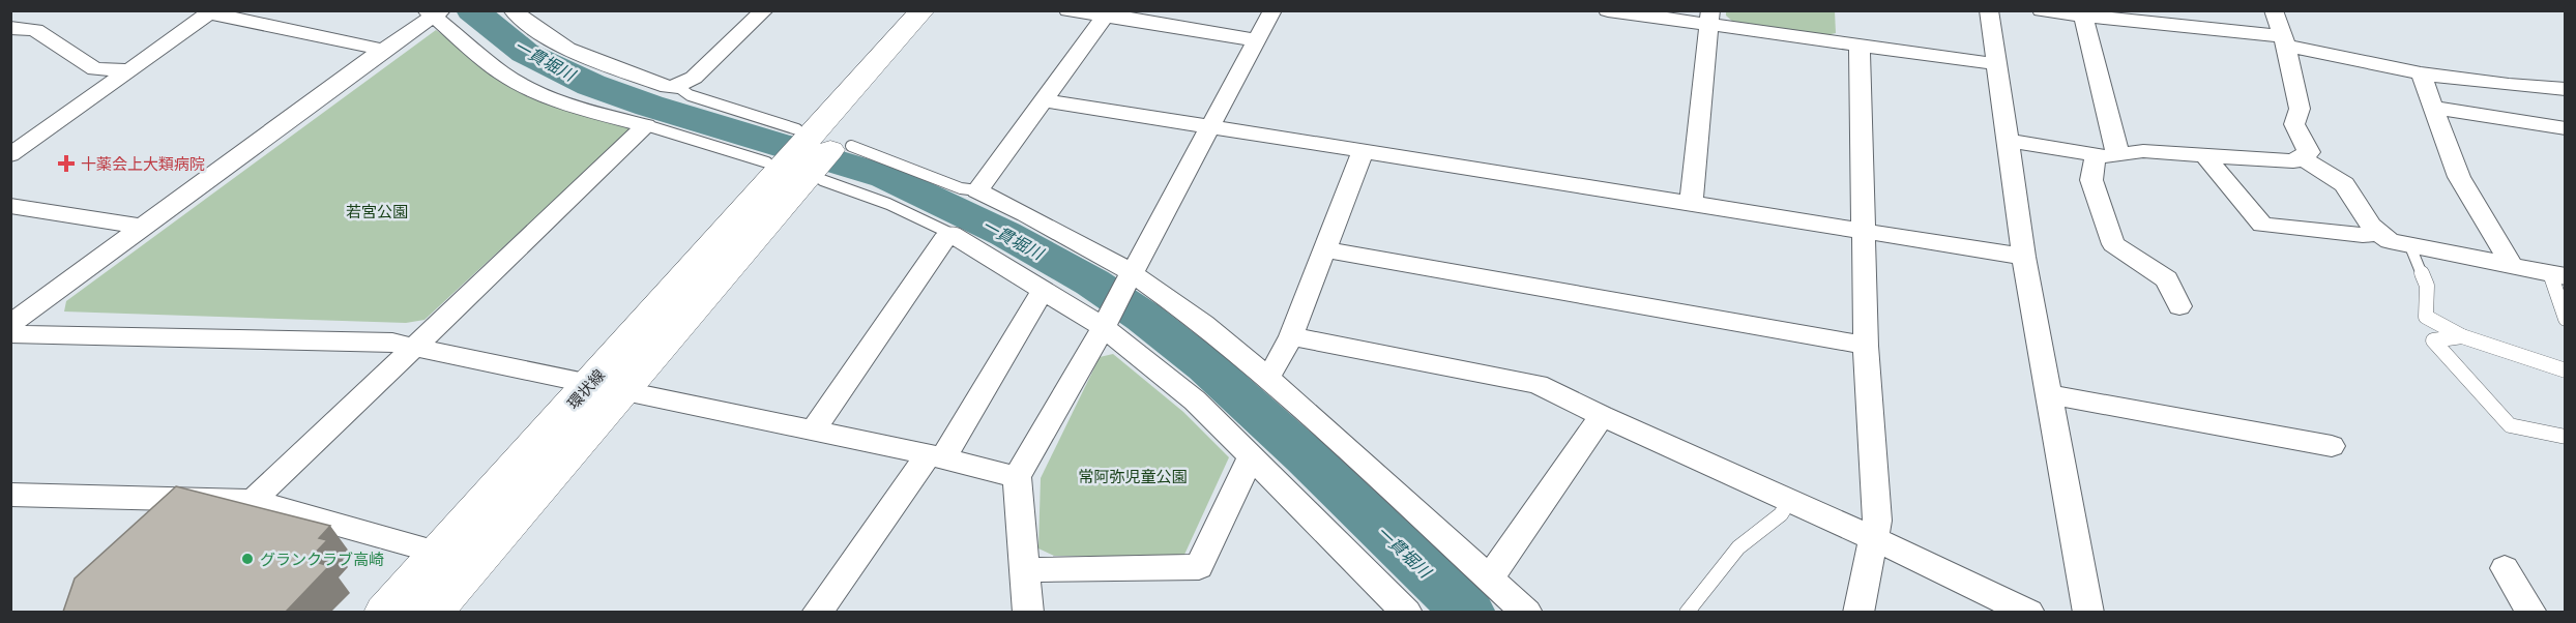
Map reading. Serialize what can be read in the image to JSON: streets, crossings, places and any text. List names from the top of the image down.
{
  "streets": {
    "street": ["環状線"]
  },
  "water": ["一貫堀川"],
  "parks": ["若宮公園", "常阿弥児童公園"],
  "places": {
    "health": ["十薬会上大類病院"],
    "other": ["グランクラブ高崎"]
  }
}
